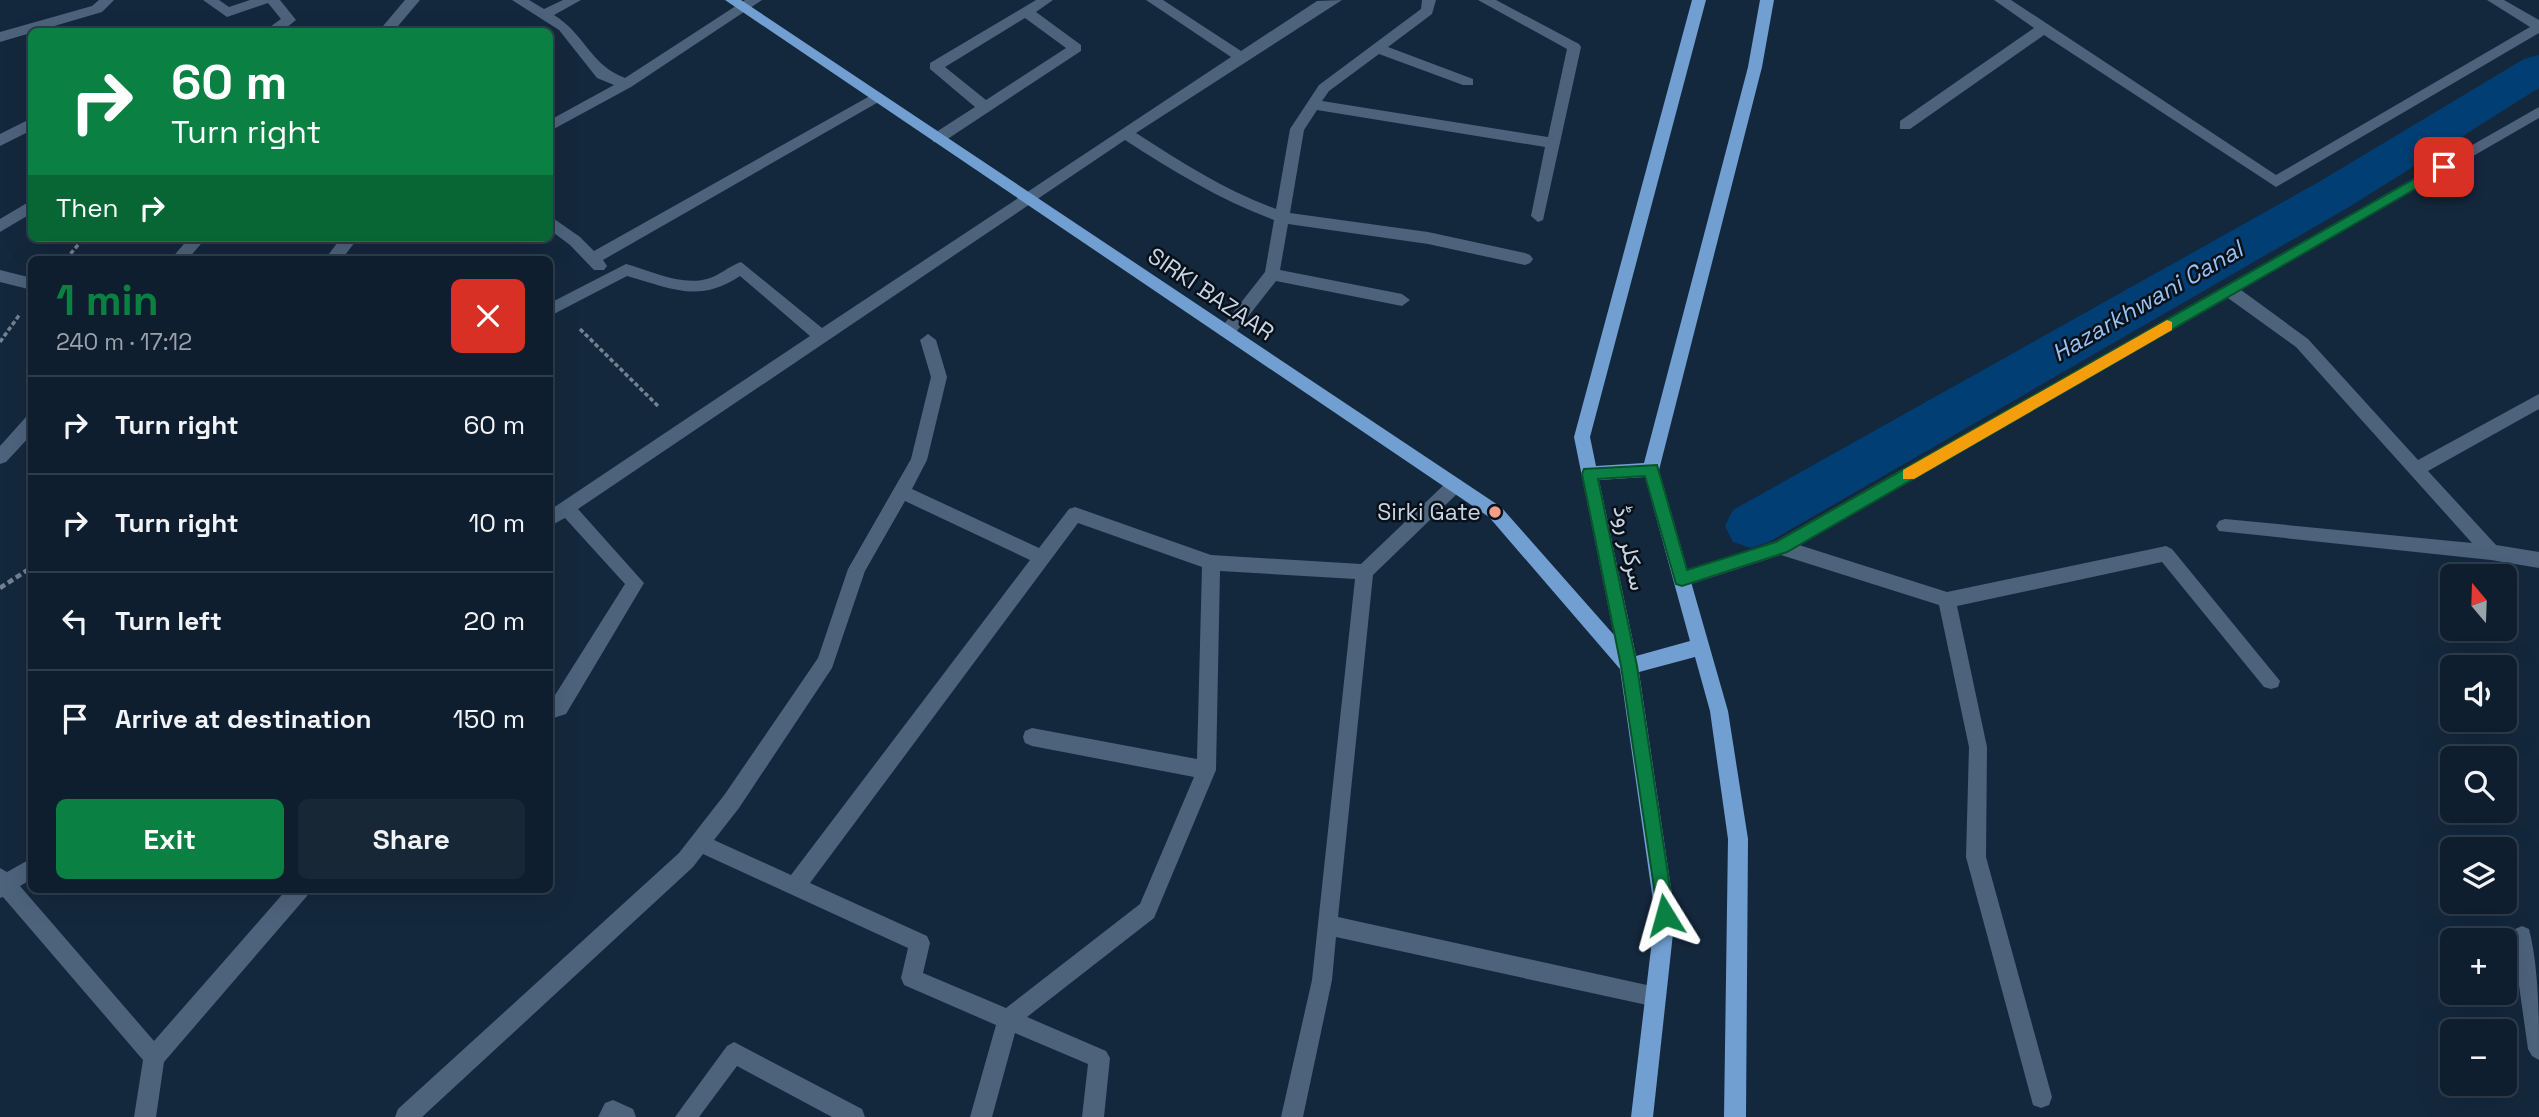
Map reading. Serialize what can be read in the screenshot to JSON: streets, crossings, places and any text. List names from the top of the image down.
{
  "streets": {
    "main road": ["SIRKI BAZAAR", "سرکلر روڈ"]
  },
  "crossings": [
    ["SIRKI BAZAAR", "سرکلر روڈ"]
  ],
  "water": ["Hazarkhwani Canal"],
  "places": ["Sirki Gate"],
  "north": "top",
  "page": {
    "turn": ["60 m", "Turn right"],
    "then": "Then",
    "heading": ["1 min", "240 m · 17:12"],
    "list": [
      {
        "name": "Turn right",
        "value": "60 m"
      },
      {
        "name": "Turn right",
        "value": "10 m"
      },
      {
        "name": "Turn left",
        "value": "20 m"
      },
      {
        "name": "Arrive at destination",
        "value": "150 m"
      }
    ],
    "map_buttons": ["+", "−"],
    "buttons": ["Exit", "Share"]
  }
}
